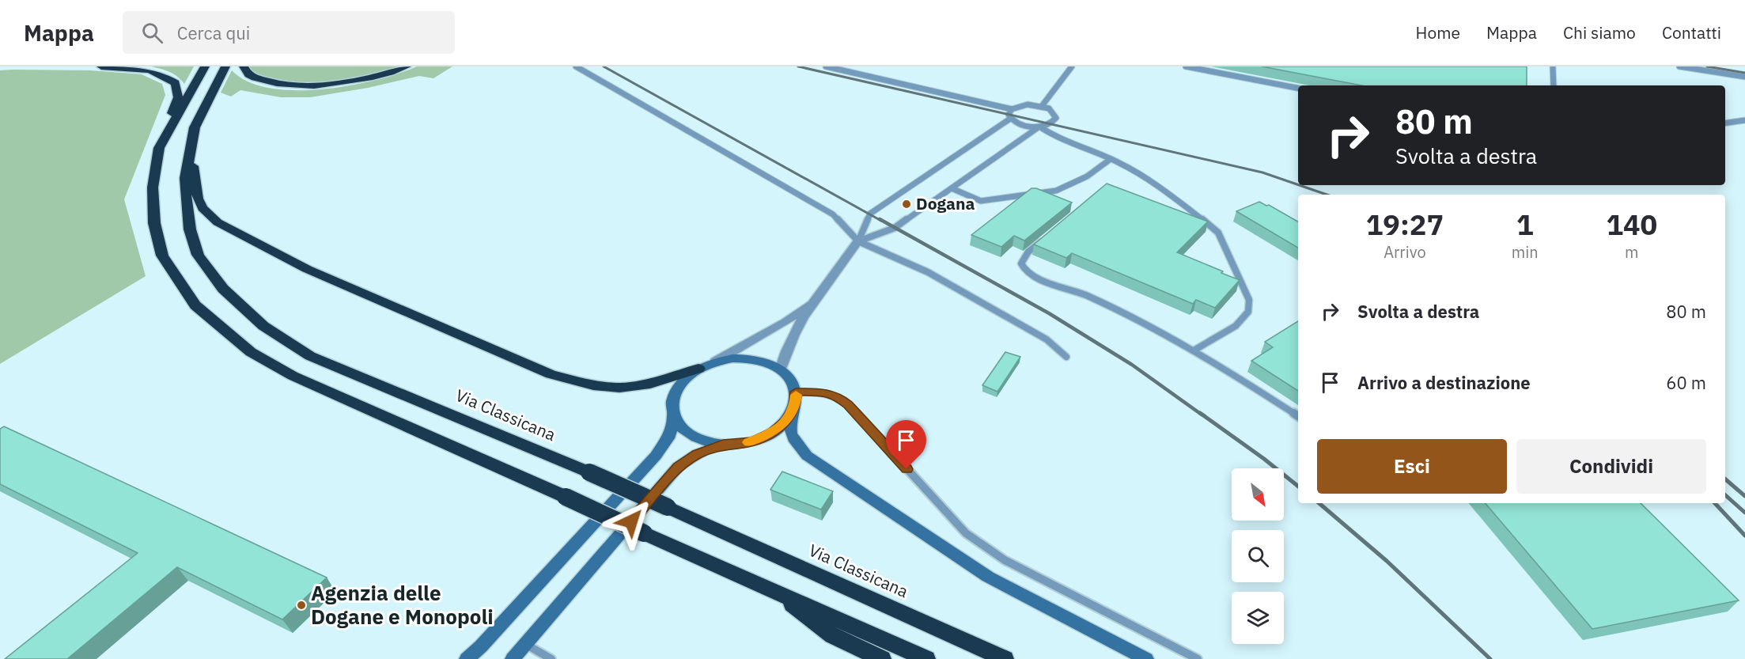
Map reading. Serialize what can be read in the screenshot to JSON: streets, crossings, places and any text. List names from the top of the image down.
{
  "streets": {
    "highway": ["Via Classicana"]
  },
  "places": ["Dogana", "Agenzia delle Dogane e Monopoli"],
  "north": "bottom right",
  "page": {
    "header": "Mappa",
    "search": "Cerca qui",
    "nav": [
      "Home",
      "Mappa",
      "Chi siamo",
      "Contatti"
    ],
    "turn": ["80 m", "Svolta a destra"],
    "eta": [
      "19:27",
      "Arrivo",
      "1",
      "min",
      "140",
      "m"
    ],
    "list": [
      {
        "name": "Svolta a destra",
        "value": "80 m"
      },
      {
        "name": "Arrivo a destinazione",
        "value": "60 m"
      }
    ],
    "buttons": ["Esci", "Condividi"]
  }
}
